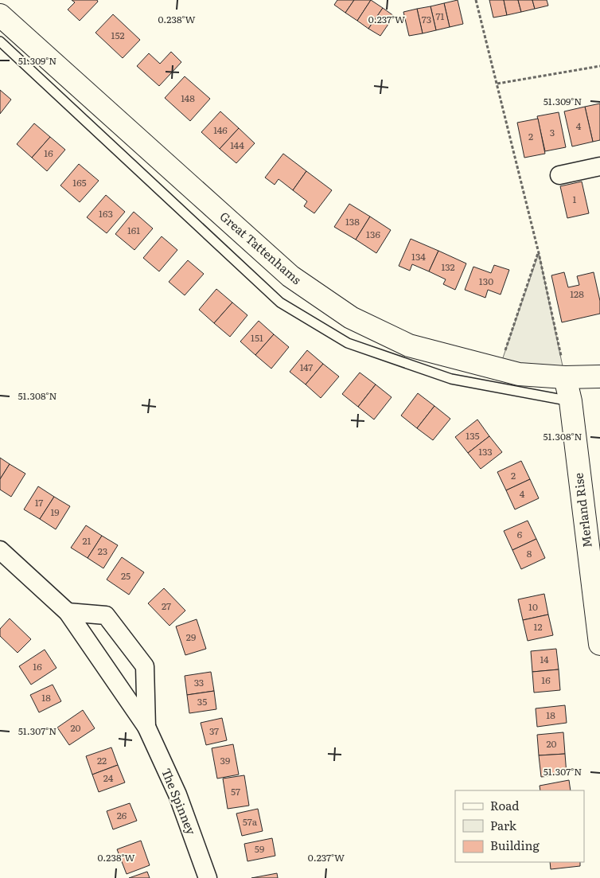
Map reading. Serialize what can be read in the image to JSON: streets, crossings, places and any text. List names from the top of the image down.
{
  "streets": {
    "main road": ["Great Tattenhams", "Merland Rise"],
    "street": ["The Spinney"]
  },
  "crossings": [
    ["Great Tattenhams", "Merland Rise"]
  ],
  "house_numbers": [
    "71",
    "73",
    "152",
    "148",
    "4",
    "146",
    "3",
    "2",
    "144",
    "16",
    "165",
    "1",
    "163",
    "138",
    "161",
    "136",
    "134",
    "132",
    "130",
    "128",
    "151",
    "147",
    "135",
    "133",
    "2",
    "4",
    "17",
    "19",
    "6",
    "21",
    "23",
    "8",
    "25",
    "27",
    "10",
    "12",
    "29",
    "14",
    "16",
    "16",
    "33",
    "18",
    "35",
    "18",
    "20",
    "37",
    "20",
    "22",
    "39",
    "24",
    "57",
    "26",
    "57a",
    "59"
  ],
  "legend": ["Road", "Park", "Building"],
  "coordinates": [
    "0.238°W",
    "0.237°W",
    "51.309°N",
    "51.308°N",
    "51.307°N"
  ]
}
